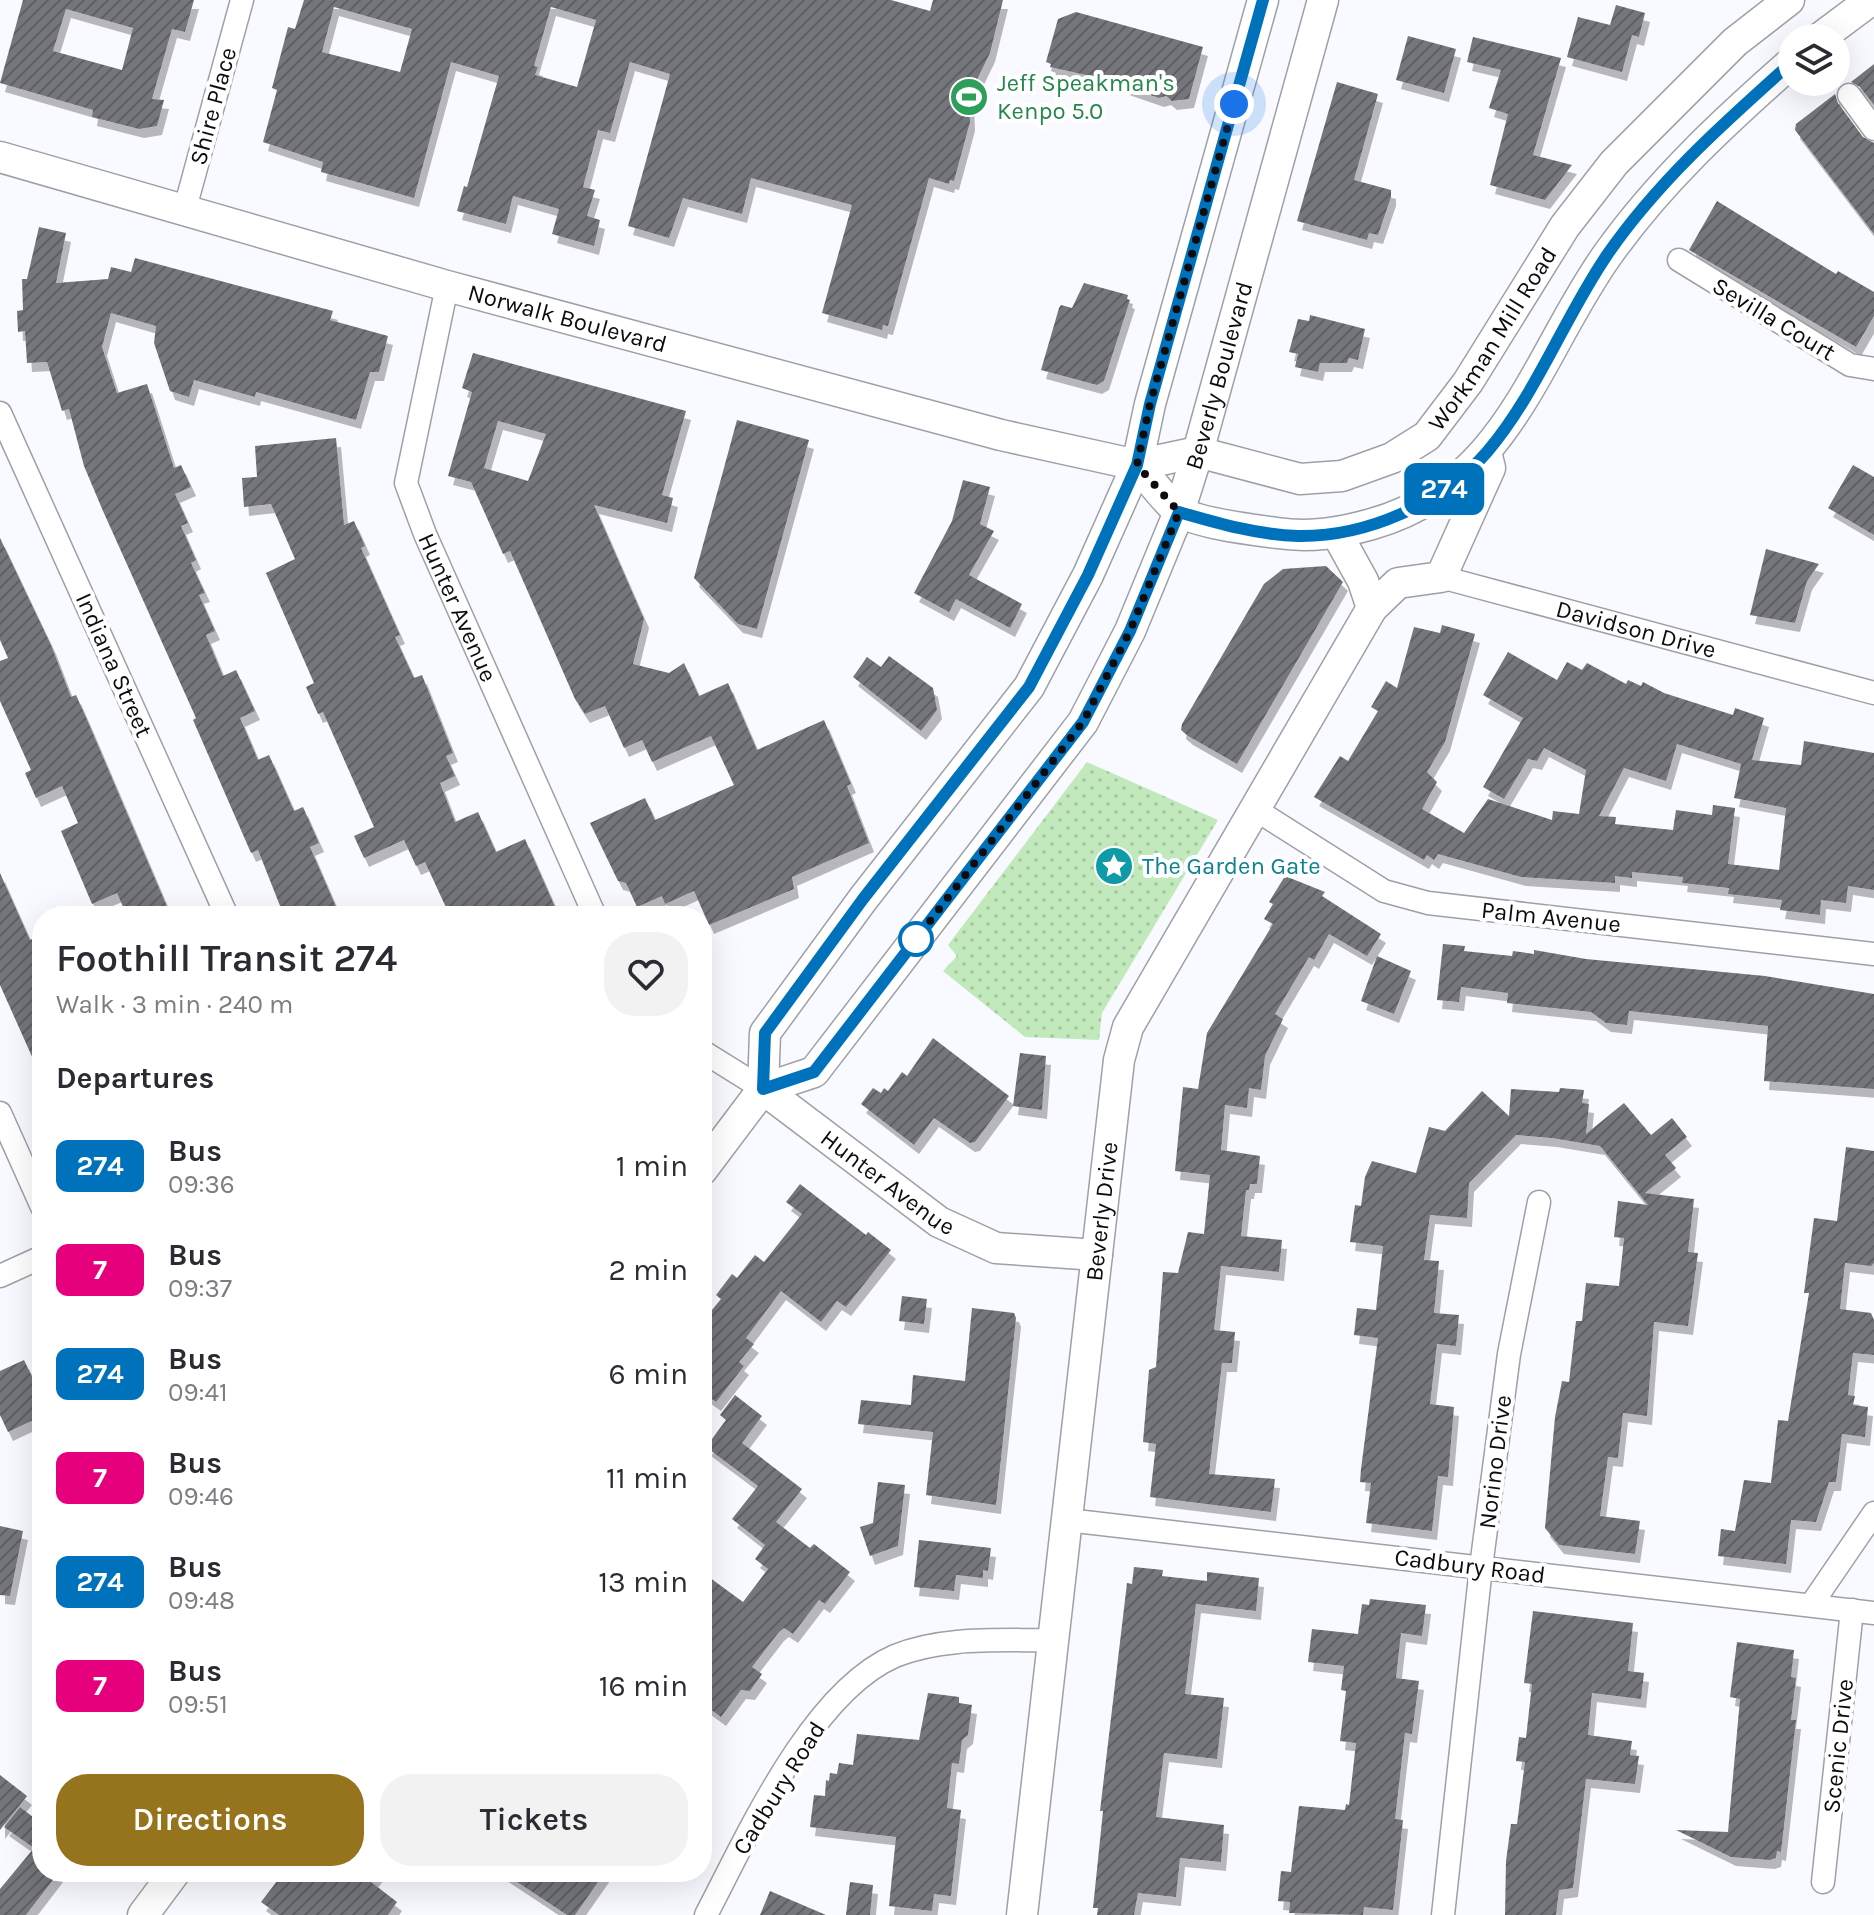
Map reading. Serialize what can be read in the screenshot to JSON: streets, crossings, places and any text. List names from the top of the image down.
{
  "streets": {
    "main road": [
      "Norwalk Boulevard",
      "Workman Mill Road",
      "Beverly Boulevard",
      "Hunter Avenue",
      "Davidson Drive",
      "Beverly Drive"
    ],
    "street": [
      "Shire Place",
      "Sevilla Court",
      "Indiana Street",
      "Palm Avenue",
      "Norino Drive",
      "Cadbury Road",
      "Scenic Drive"
    ]
  },
  "crossings": [
    ["Shire Place", "Norwalk Boulevard"],
    ["Norwalk Boulevard", "Workman Mill Road"],
    ["Norwalk Boulevard", "Hunter Avenue"],
    ["Workman Mill Road", "Beverly Boulevard"],
    ["Beverly Boulevard", "Hunter Avenue"],
    ["Hunter Avenue", "Beverly Drive"],
    ["Davidson Drive", "Beverly Drive"],
    ["Palm Avenue", "Beverly Drive"],
    ["Beverly Drive", "Cadbury Road"],
    ["Norino Drive", "Cadbury Road"],
    ["Cadbury Road", "Scenic Drive"]
  ],
  "places": {
    "sports": ["Jeff Speakman's Kenpo 5.0"],
    "place": ["The Garden Gate"]
  },
  "lines": ["bus line 274"],
  "page": {
    "on_map": "274",
    "heading": [
      ["Foothill Transit 274", "Walk · 3 min · 240 m"],
      "Departures"
    ],
    "list": [
      {
        "mark": "274",
        "name": "Bus",
        "note": "09:36",
        "value": "1 min"
      },
      {
        "mark": "7",
        "name": "Bus",
        "note": "09:37",
        "value": "2 min"
      },
      {
        "mark": "274",
        "name": "Bus",
        "note": "09:41",
        "value": "6 min"
      },
      {
        "mark": "7",
        "name": "Bus",
        "note": "09:46",
        "value": "11 min"
      },
      {
        "mark": "274",
        "name": "Bus",
        "note": "09:48",
        "value": "13 min"
      },
      {
        "mark": "7",
        "name": "Bus",
        "note": "09:51",
        "value": "16 min"
      }
    ],
    "buttons": ["Directions", "Tickets"]
  }
}
